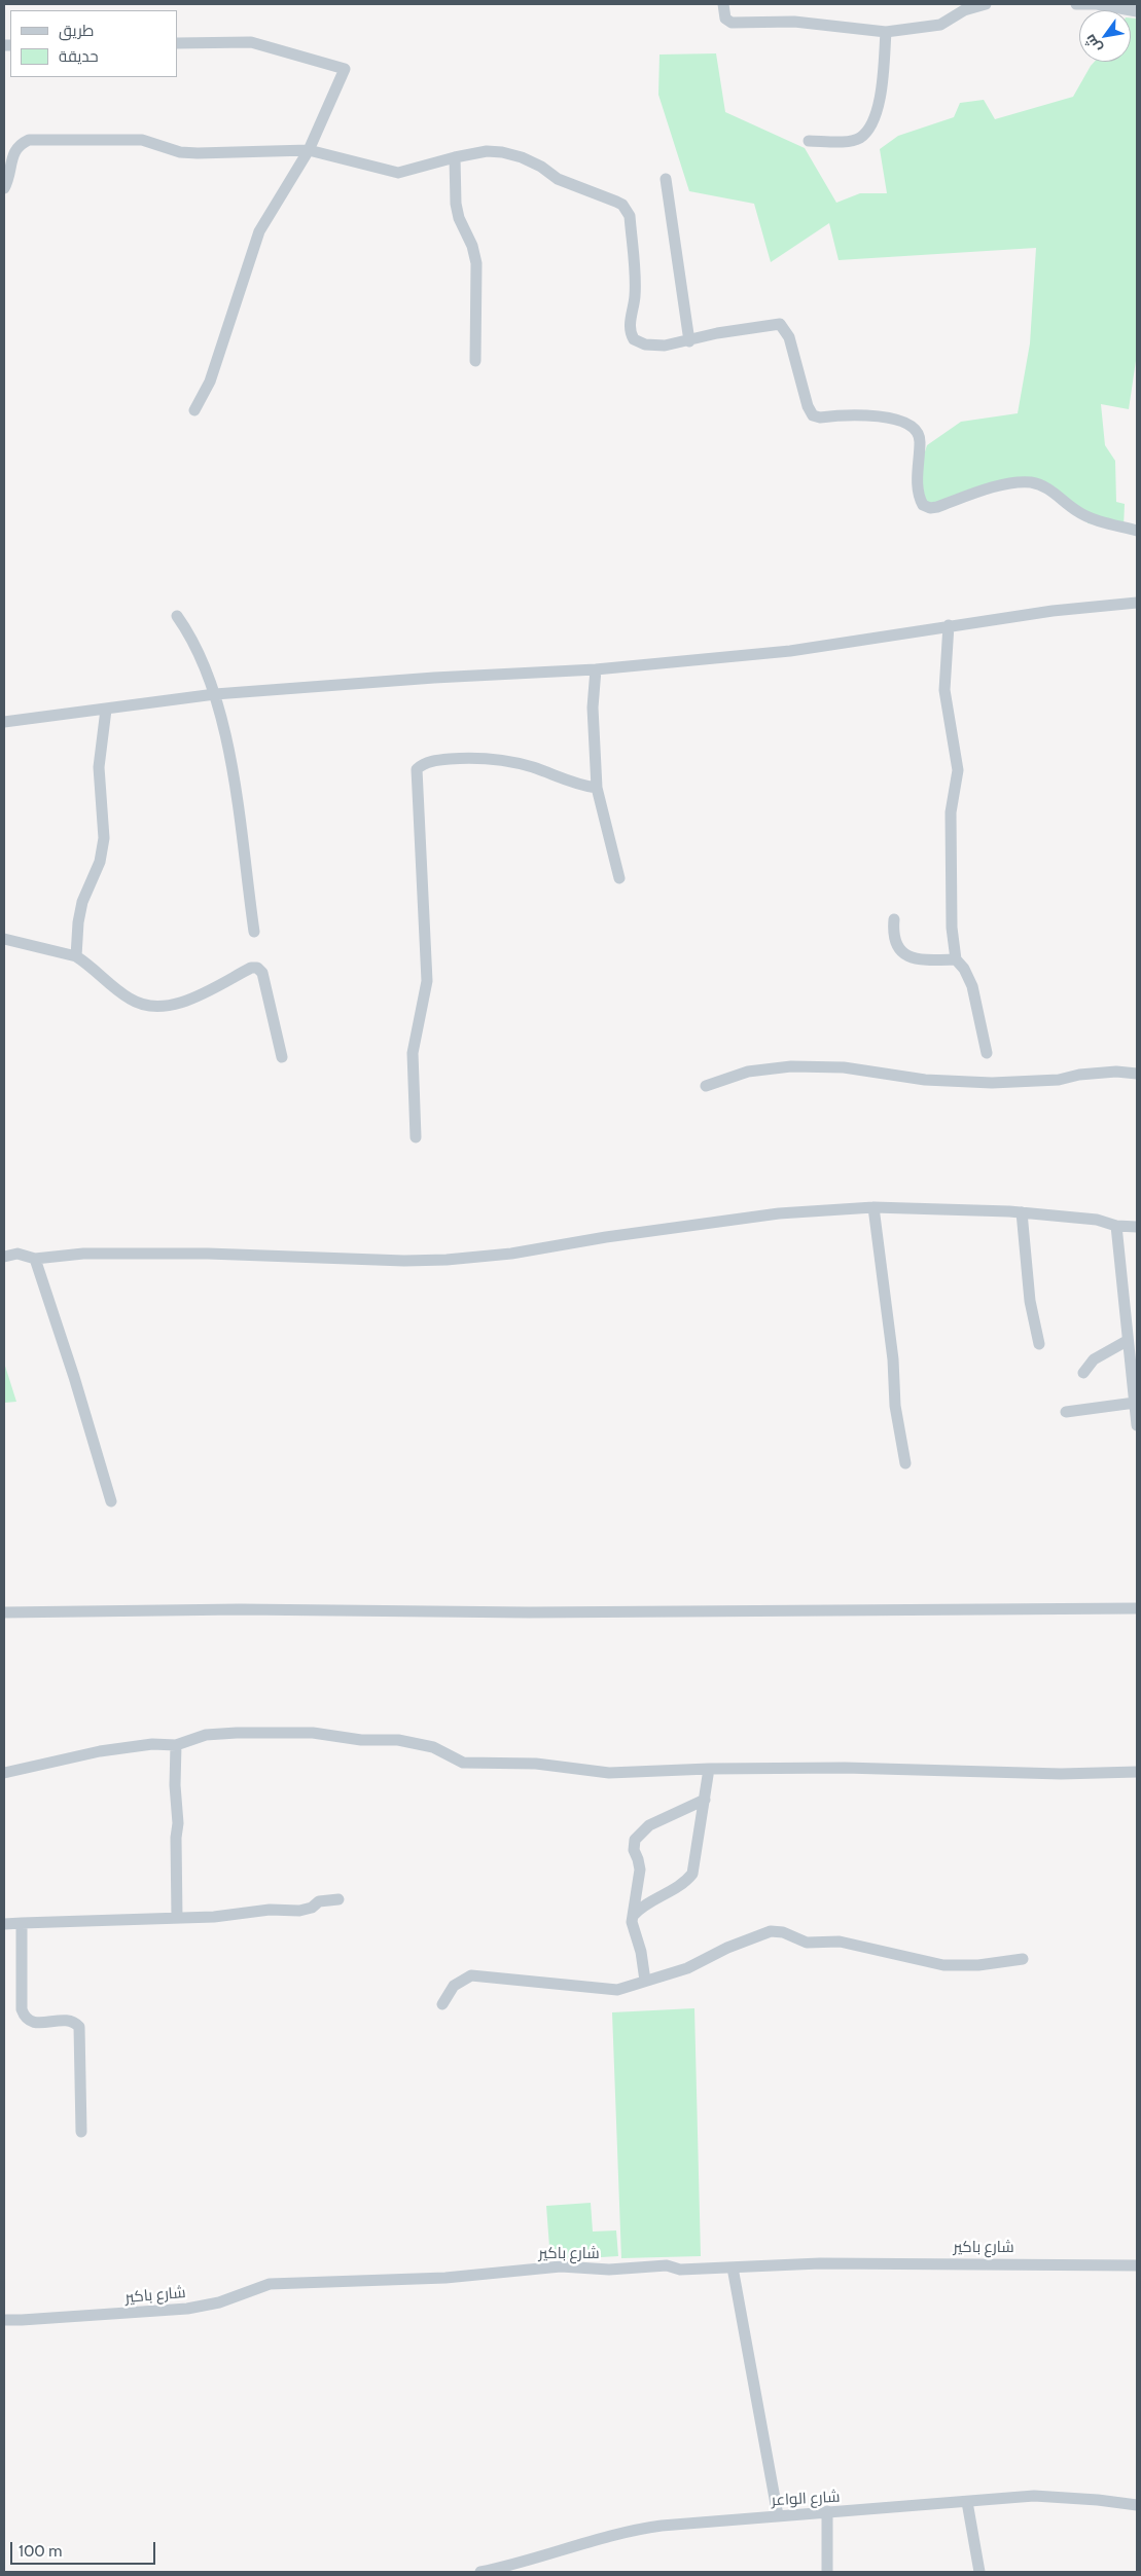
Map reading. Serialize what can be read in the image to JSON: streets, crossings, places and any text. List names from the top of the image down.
{
  "streets": {
    "street": ["شارع باكير", "شارع الواعر"]
  },
  "legend": ["طريق", "حديقة"],
  "scale_bar": "100 m",
  "north": "bottom left"
}
